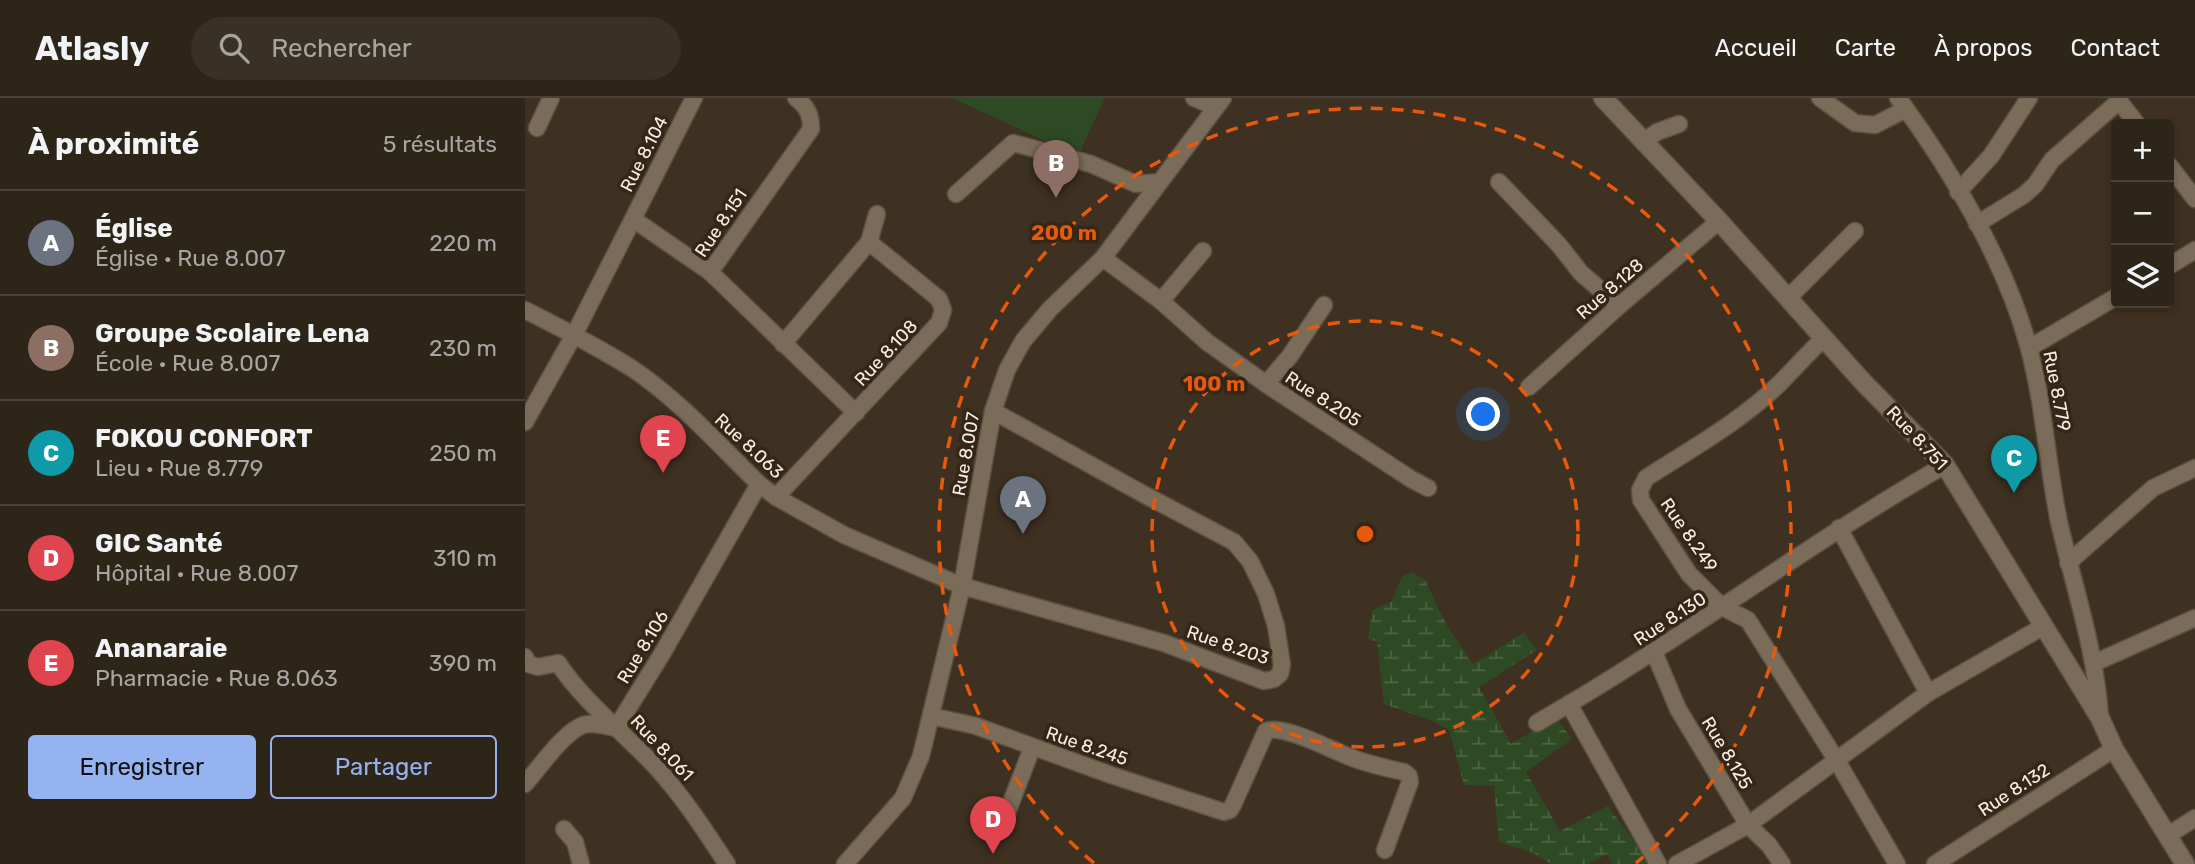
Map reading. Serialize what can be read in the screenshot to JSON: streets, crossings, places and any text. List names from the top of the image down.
{
  "streets": {
    "main road": ["Rue 8.751"],
    "street": [
      "Rue 8.104",
      "Rue 8.151",
      "Rue 8.128",
      "Rue 8.108",
      "Rue 8.779",
      "Rue 8.205",
      "Rue 8.063",
      "Rue 8.007",
      "Rue 8.249",
      "Rue 8.130",
      "Rue 8.203",
      "Rue 8.106",
      "Rue 8.245",
      "Rue 8.061",
      "Rue 8.125",
      "Rue 8.132"
    ]
  },
  "crossings": [
    ["Rue 8.104", "Rue 8.151"],
    ["Rue 8.151", "Rue 8.108"],
    ["Rue 8.128", "Rue 8.751"],
    ["Rue 8.108", "Rue 8.063"],
    ["Rue 8.779", "Rue 8.751"],
    ["Rue 8.205", "Rue 8.007"],
    ["Rue 8.751", "Rue 8.249"],
    ["Rue 8.751", "Rue 8.130"],
    ["Rue 8.751", "Rue 8.132"],
    ["Rue 8.063", "Rue 8.007"],
    ["Rue 8.063", "Rue 8.203"],
    ["Rue 8.063", "Rue 8.106"],
    ["Rue 8.007", "Rue 8.203"],
    ["Rue 8.007", "Rue 8.245"],
    ["Rue 8.249", "Rue 8.130"],
    ["Rue 8.130", "Rue 8.125"],
    ["Rue 8.106", "Rue 8.061"]
  ],
  "page": {
    "header": "Atlasly",
    "search": "Rechercher",
    "nav": [
      "Accueil",
      "Carte",
      "À propos",
      "Contact"
    ],
    "heading": ["À proximité", "5 résultats"],
    "map_buttons": ["+", "−"],
    "pins": [
      "B",
      "E",
      "C",
      "A",
      "D"
    ],
    "list": [
      {
        "mark": "A",
        "name": "Église",
        "note": "Église · Rue 8.007",
        "value": "220 m"
      },
      {
        "mark": "B",
        "name": "Groupe Scolaire Lena",
        "note": "École · Rue 8.007",
        "value": "230 m"
      },
      {
        "mark": "C",
        "name": "FOKOU CONFORT",
        "note": "Lieu · Rue 8.779",
        "value": "250 m"
      },
      {
        "mark": "D",
        "name": "GIC Santé",
        "note": "Hôpital · Rue 8.007",
        "value": "310 m"
      },
      {
        "mark": "E",
        "name": "Ananaraie",
        "note": "Pharmacie · Rue 8.063",
        "value": "390 m"
      }
    ],
    "buttons": ["Enregistrer", "Partager"]
  },
  "rings": ["200 m", "100 m"]
}
